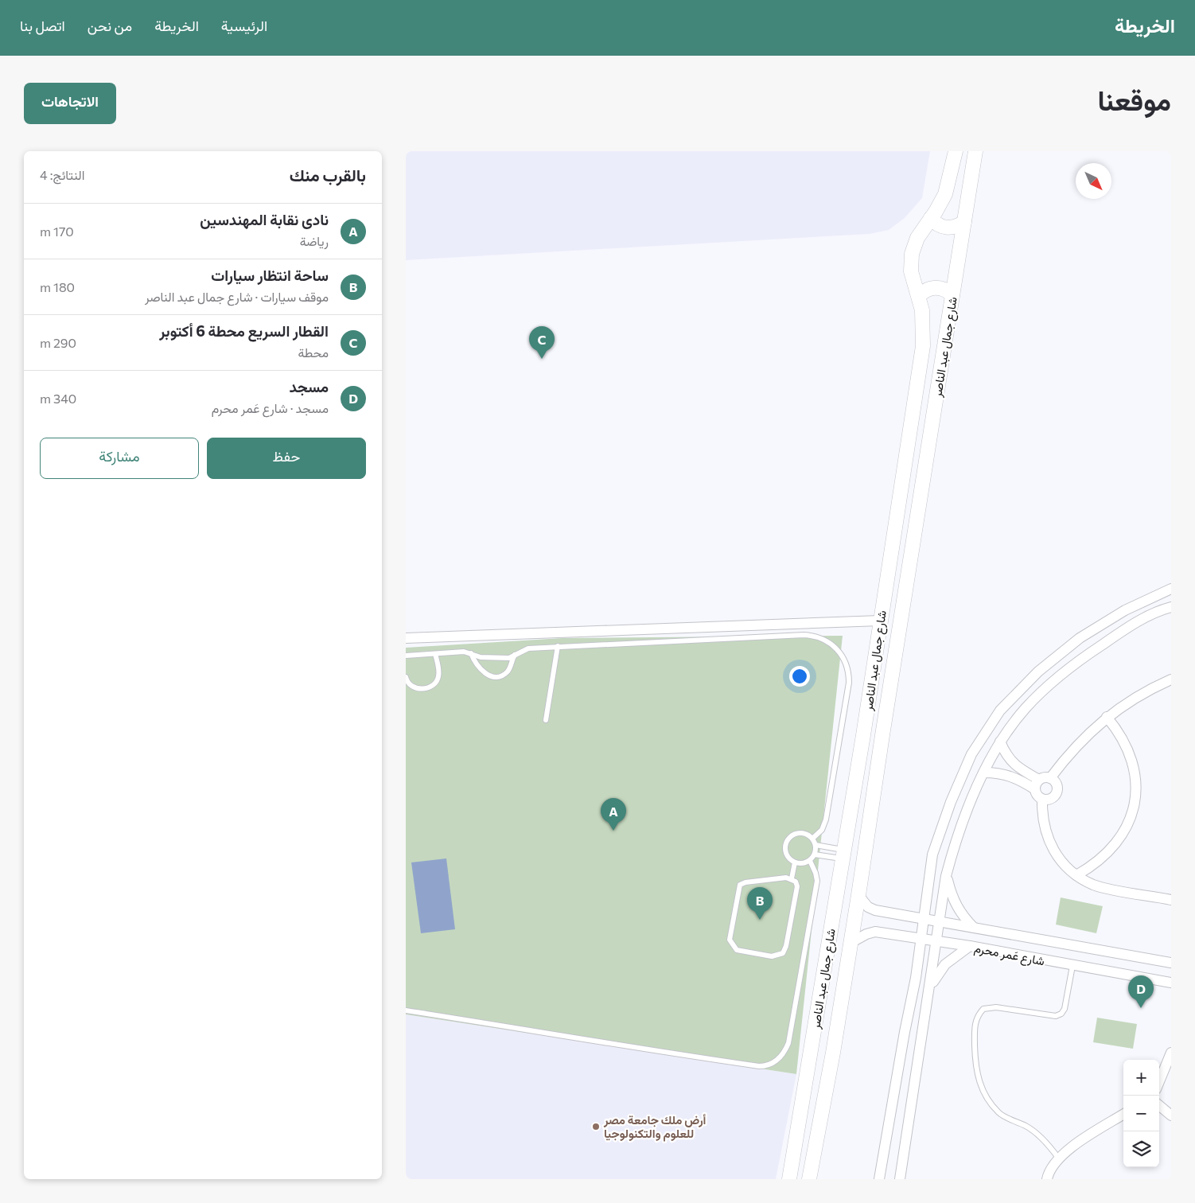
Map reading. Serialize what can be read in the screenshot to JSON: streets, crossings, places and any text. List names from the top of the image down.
{
  "streets": {
    "main road": ["شارع جمال عبد الناصر"],
    "street": ["شارع عَمر محرم"]
  },
  "crossings": [
    ["شارع جمال عبد الناصر", "شارع عَمر محرم"]
  ],
  "places": ["أرض ملك جامعة مصر للعلوم والتكنولوجيا"],
  "north": "bottom right",
  "page": {
    "header": "الخريطة",
    "nav": [
      "الرئيسية",
      "الخريطة",
      "من نحن",
      "اتصل بنا"
    ],
    "title": "موقعنا",
    "buttons": [
      "الاتجاهات",
      ["حفظ", "مشاركة"]
    ],
    "heading": ["بالقرب منك", "النتائج: 4"],
    "list": [
      {
        "mark": "A",
        "name": "نادى نقابة المهندسين",
        "note": "رياضة",
        "value": "170 m"
      },
      {
        "mark": "B",
        "name": "ساحة انتظار سيارات",
        "note": "موقف سيارات · شارع جمال عبد الناصر",
        "value": "180 m"
      },
      {
        "mark": "C",
        "name": "القطار السريع محطة 6 أكتوبر",
        "note": "محطة",
        "value": "290 m"
      },
      {
        "mark": "D",
        "name": "مسجد",
        "note": "مسجد · شارع عَمر محرم",
        "value": "340 m"
      }
    ],
    "pins": [
      "C",
      "A",
      "B",
      "D"
    ],
    "map_buttons": ["+", "−"]
  }
}
